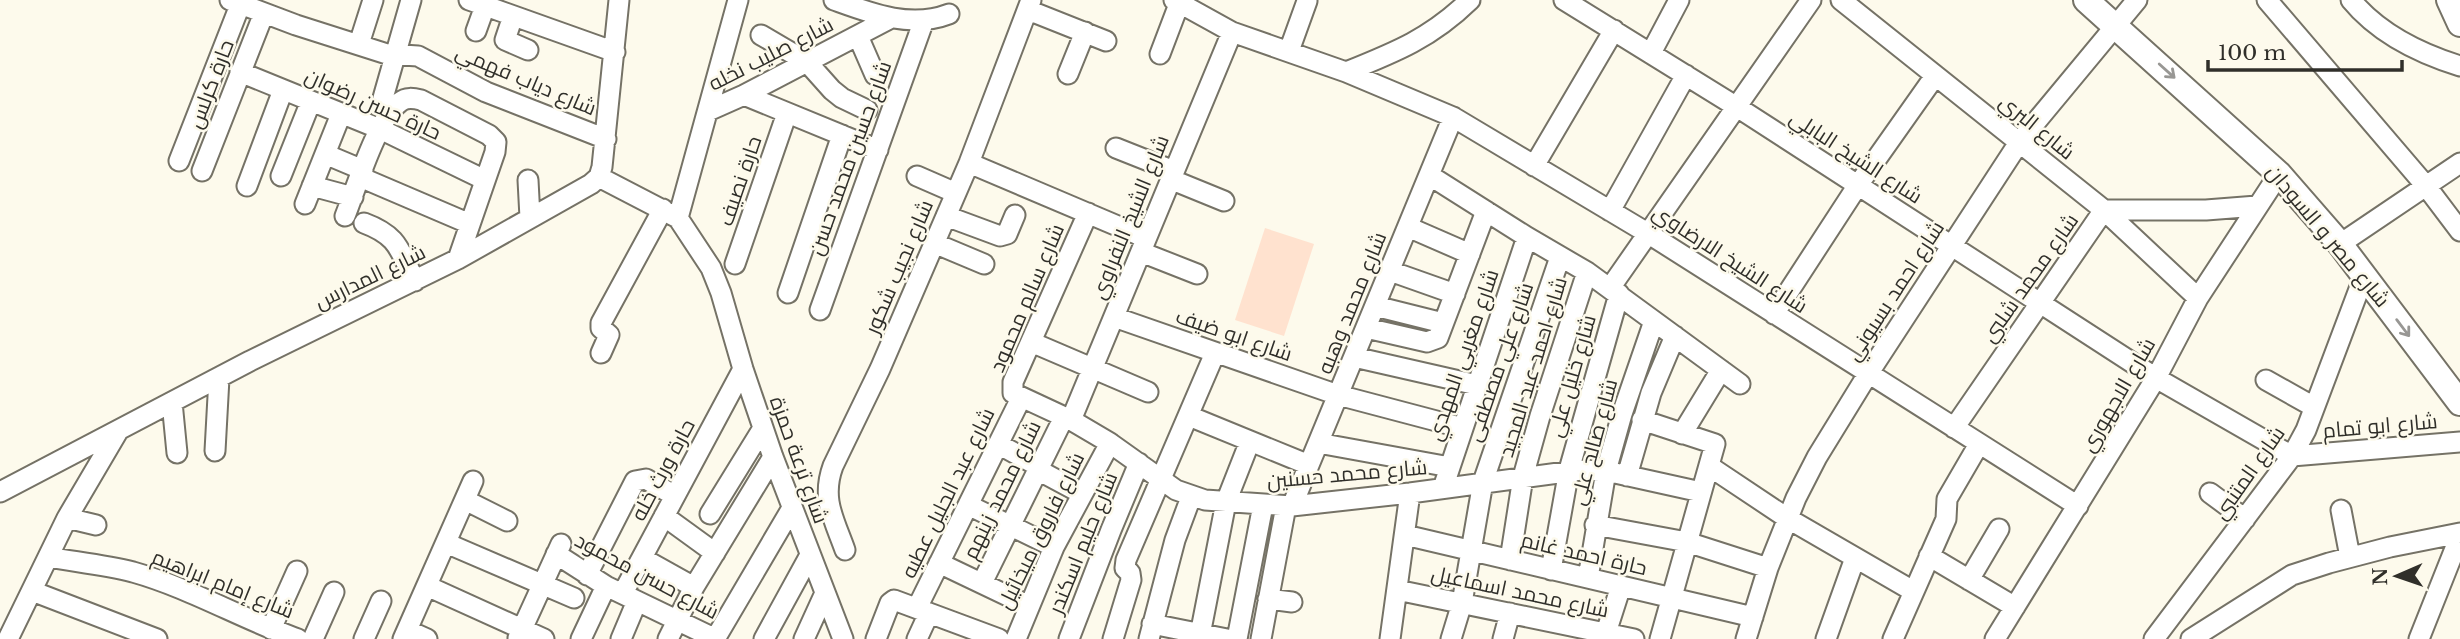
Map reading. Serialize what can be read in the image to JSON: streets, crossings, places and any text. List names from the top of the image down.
{
  "streets": {
    "main road": ["شارع مصر و السودان"],
    "street": [
      "شارع صليب نخله",
      "شارع دياب فهمي",
      "حارة كرلس",
      "حارة حسن رضوان",
      "شارع البري",
      "شارع الشيخ البابلي",
      "شارع حسين محمد حسن",
      "حارة نصيف",
      "شارع الشيخ النفراوي",
      "شارع الشيخ الارضاوي",
      "شارع نجيب شكور",
      "شارع المدارس",
      "شارع محمد شلبي",
      "شارع احمد بسيوني",
      "شارع سالم محمود",
      "شارع محمد وهبه",
      "شارع ابو ضيف",
      "شارع مغربي المهدي",
      "شارع علي مصطفى",
      "شارع احمد عبد المجيد",
      "شارع خليل علي",
      "شارع الاجهوري",
      "شارع ابو تمام",
      "شارع صالح علي",
      "شارع ترعة حمزة",
      "حارة ورث خله",
      "شارع المتنبي",
      "شارع محمد حسنين",
      "شارع محمد زينهم",
      "شارع عبد الجليل عطيه",
      "شارع فاروق ميخائيل",
      "شارع حليم اسكندر",
      "حارة احمد غانم",
      "شارع حسن محمود",
      "شارع إمام ابراهيم",
      "شارع محمد اسماعيل"
    ]
  },
  "crossings": [
    ["شارع دياب فهمي", "حارة كرلس"],
    ["حارة كرلس", "حارة حسن رضوان"],
    ["شارع البري", "شارع محمد شلبي"],
    ["شارع البري", "شارع احمد بسيوني"],
    ["شارع البري", "شارع الاجهوري"],
    ["شارع الشيخ البابلي", "شارع محمد شلبي"],
    ["شارع الشيخ البابلي", "شارع احمد بسيوني"],
    ["شارع الشيخ البابلي", "شارع خليل علي"],
    ["شارع الشيخ البابلي", "شارع الاجهوري"],
    ["شارع الشيخ النفراوي", "شارع الشيخ الارضاوي"],
    ["شارع الشيخ النفراوي", "شارع ابو ضيف"],
    ["شارع الشيخ النفراوي", "شارع محمد حسنين"],
    ["شارع الشيخ النفراوي", "شارع محمد زينهم"],
    ["شارع مصر و السودان", "شارع احمد بسيوني"],
    ["شارع مصر و السودان", "شارع الاجهوري"],
    ["شارع مصر و السودان", "شارع المتنبي"],
    ["شارع الشيخ الارضاوي", "شارع محمد شلبي"],
    ["شارع الشيخ الارضاوي", "شارع احمد بسيوني"],
    ["شارع الشيخ الارضاوي", "شارع محمد وهبه"],
    ["شارع الشيخ الارضاوي", "شارع خليل علي"],
    ["شارع الشيخ الارضاوي", "شارع الاجهوري"],
    ["شارع محمد شلبي", "شارع الاجهوري"],
    ["شارع احمد بسيوني", "حارة احمد غانم"],
    ["شارع سالم محمود", "شارع محمد حسنين"],
    ["شارع سالم محمود", "شارع عبد الجليل عطيه"],
    ["شارع محمد وهبه", "شارع ابو ضيف"],
    ["شارع محمد وهبه", "شارع محمد حسنين"],
    ["شارع ابو ضيف", "شارع مغربي المهدي"],
    ["شارع مغربي المهدي", "شارع محمد حسنين"],
    ["شارع علي مصطفى", "شارع محمد حسنين"],
    ["شارع علي مصطفى", "حارة احمد غانم"],
    ["شارع علي مصطفى", "شارع محمد اسماعيل"],
    ["شارع احمد عبد المجيد", "شارع محمد حسنين"],
    ["شارع احمد عبد المجيد", "حارة احمد غانم"],
    ["شارع خليل علي", "شارع محمد حسنين"],
    ["شارع خليل علي", "حارة احمد غانم"],
    ["شارع ابو تمام", "شارع المتنبي"],
    ["شارع صالح علي", "شارع محمد حسنين"],
    ["شارع صالح علي", "حارة احمد غانم"],
    ["شارع ترعة حمزة", "حارة ورث خله"],
    ["حارة ورث خله", "شارع حسن محمود"],
    ["شارع محمد حسنين", "شارع محمد زينهم"],
    ["شارع محمد حسنين", "شارع عبد الجليل عطيه"],
    ["شارع محمد حسنين", "شارع فاروق ميخائيل"],
    ["شارع محمد حسنين", "شارع حليم اسكندر"]
  ],
  "one_way": ["شارع مصر و السودان"],
  "scale_bar": "100 m",
  "north": "left"
}
